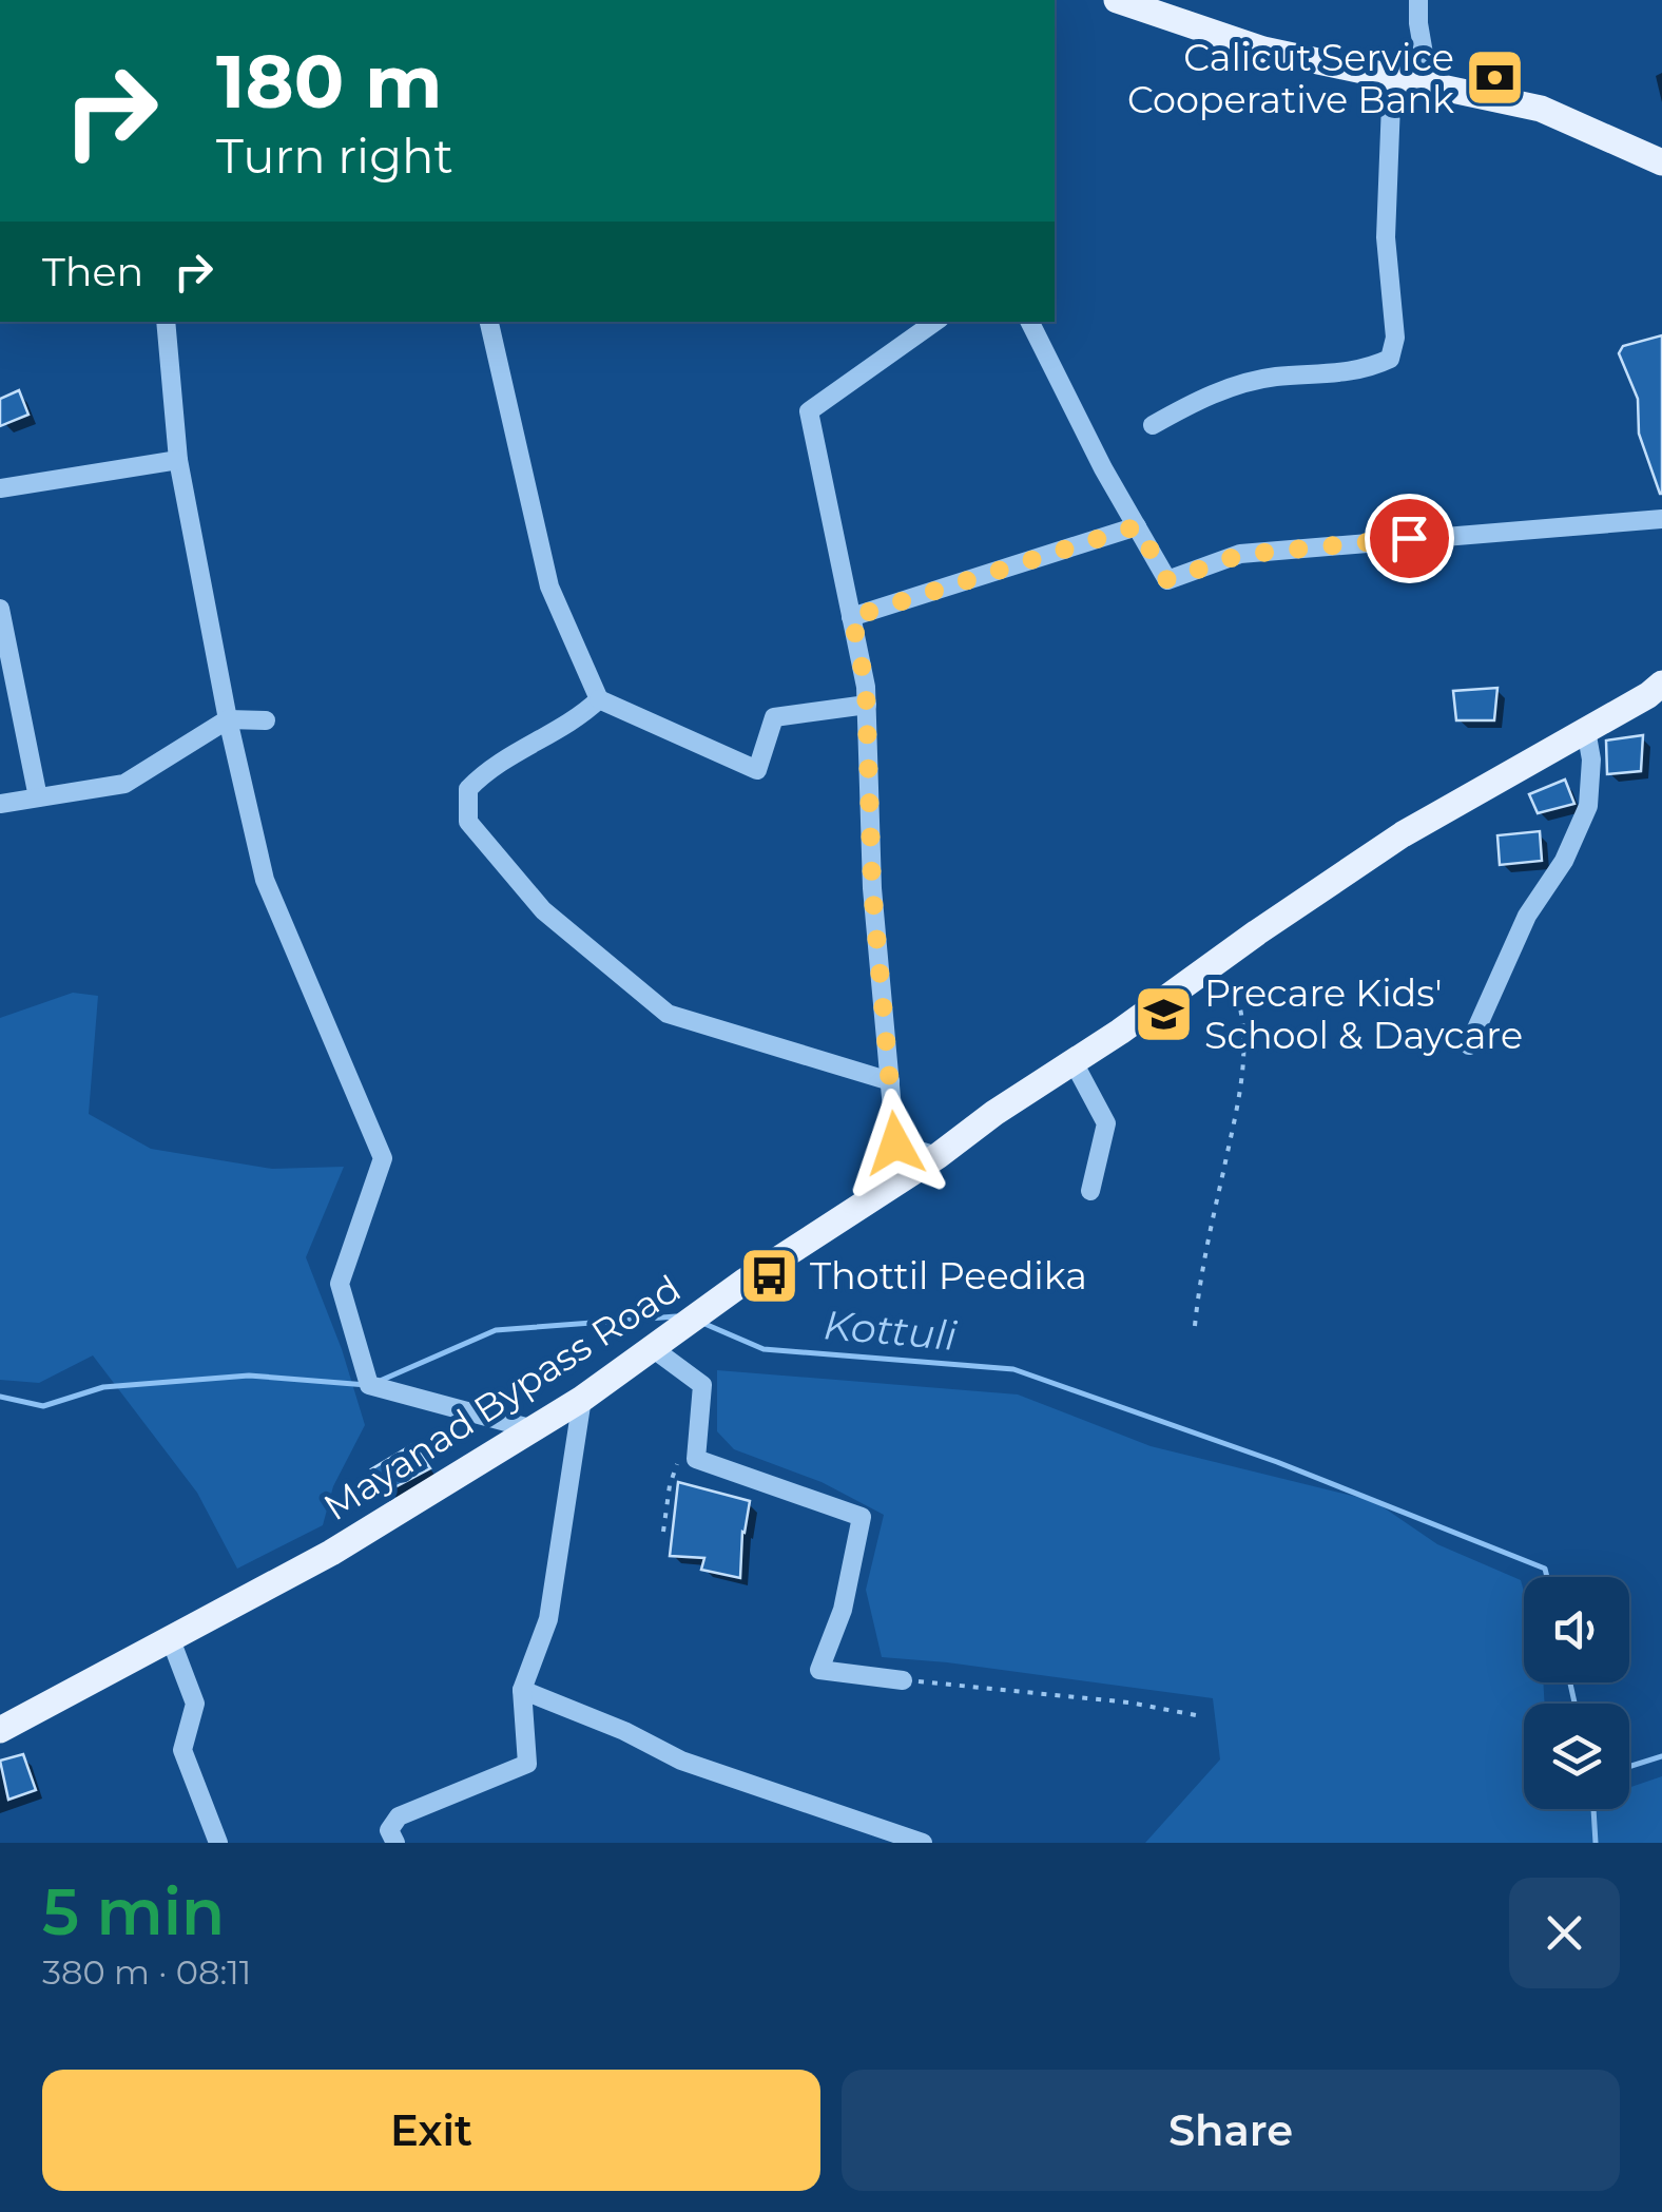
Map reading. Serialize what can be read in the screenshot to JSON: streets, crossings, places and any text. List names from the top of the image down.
{
  "streets": {
    "main road": ["Mayanad Bypass Road"]
  },
  "water": ["Kottuli"],
  "places": {
    "bank": ["Calicut Service Cooperative Bank"],
    "school or university": ["Precare Kids' School & Daycare"],
    "bus stop": ["Thottil Peedika"]
  },
  "page": {
    "turn": ["180 m", "Turn right"],
    "then": "Then",
    "heading": ["5 min", "380 m · 08:11"],
    "buttons": ["Exit", "Share"]
  }
}
